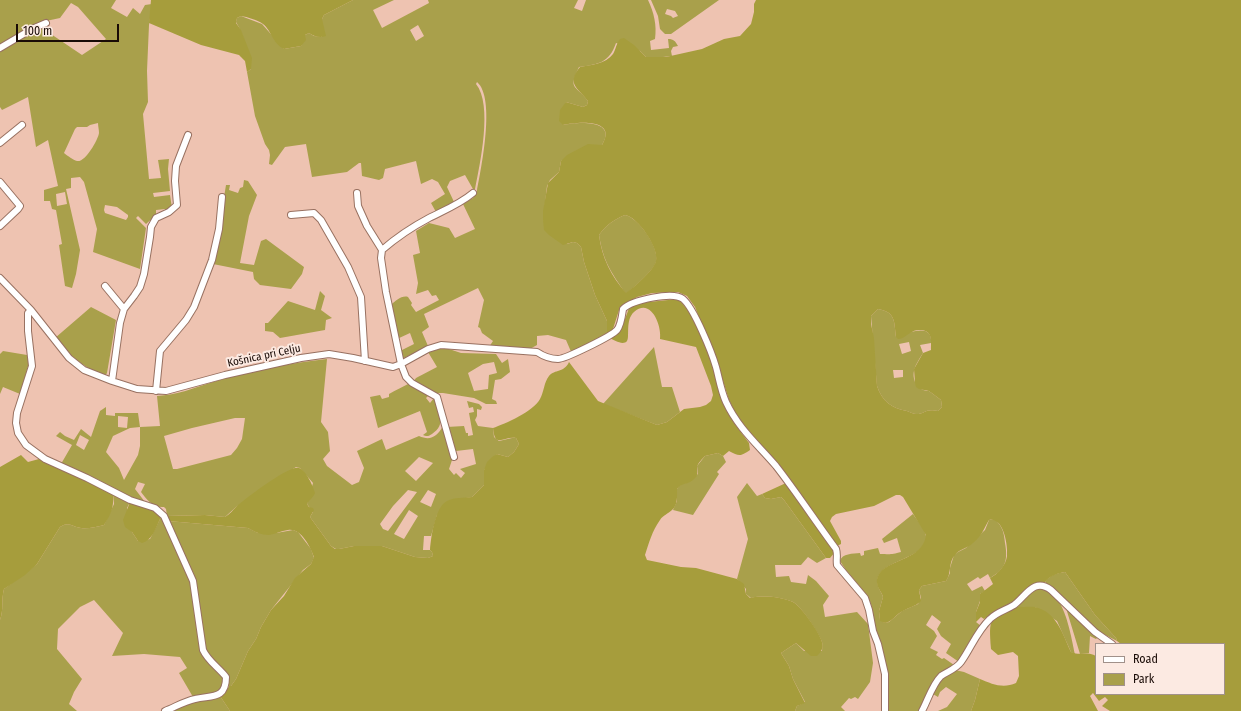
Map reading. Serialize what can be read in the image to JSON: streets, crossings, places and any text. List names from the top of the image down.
{
  "streets": {
    "street": ["Košnica pri Celju"]
  },
  "legend": ["Road", "Park"],
  "scale_bar": "100 m"
}
